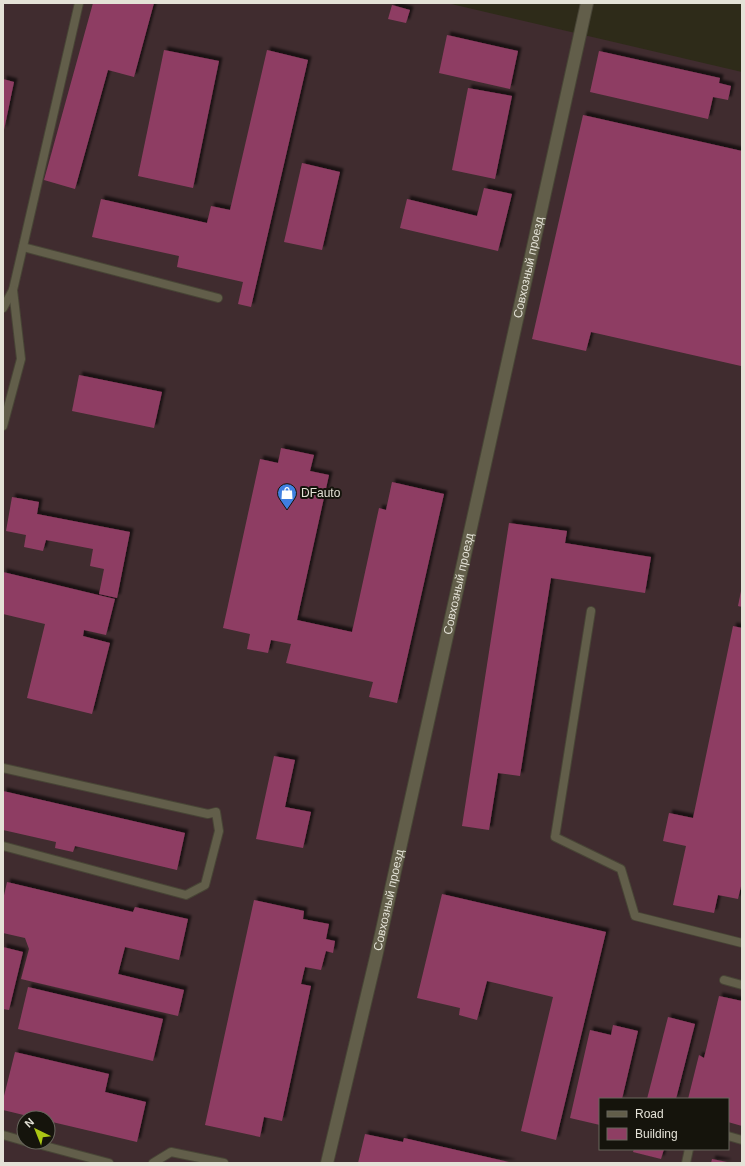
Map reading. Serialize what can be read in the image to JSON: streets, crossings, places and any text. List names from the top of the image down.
{
  "streets": {
    "street": ["Совхозный проезд"]
  },
  "places": {
    "shop": ["DFauto"]
  },
  "legend": ["Road", "Building"],
  "north": "top left"
}
